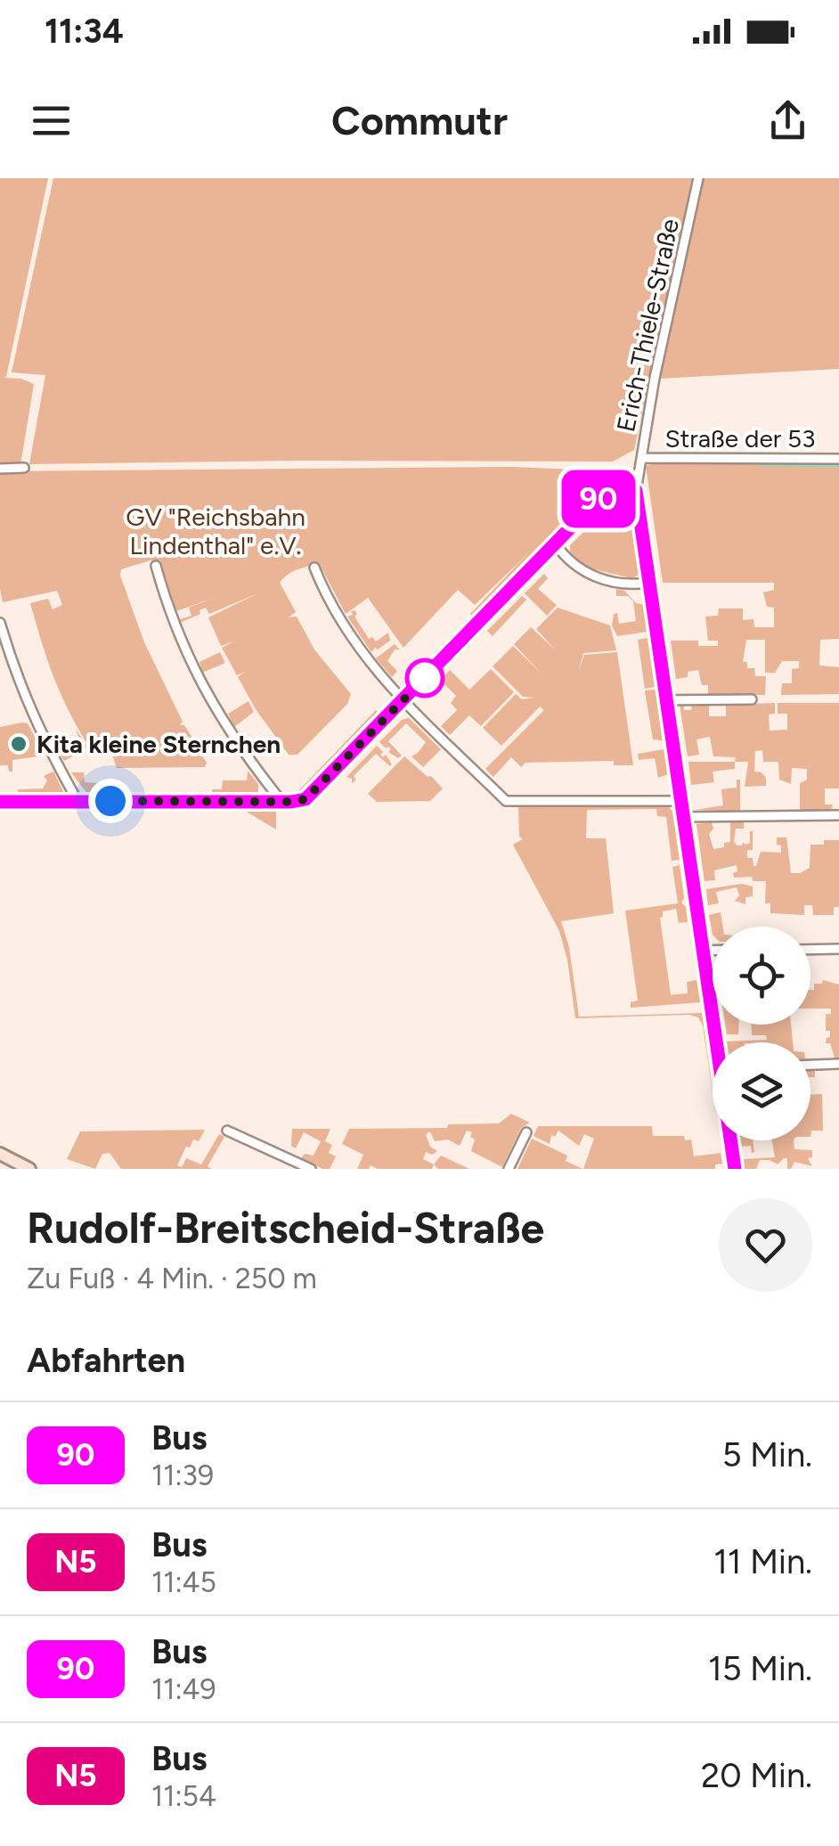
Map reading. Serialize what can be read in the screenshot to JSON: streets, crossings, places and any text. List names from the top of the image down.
{
  "streets": {
    "street": ["Erich-Thiele-Straße", "Straße der 53"]
  },
  "crossings": [
    ["Erich-Thiele-Straße", "Straße der 53"]
  ],
  "parks": ["GV \"Reichsbahn Lindenthal\" e.V."],
  "places": ["Kita kleine Sternchen"],
  "lines": ["bus line 90"],
  "page": {
    "status": "11:34",
    "header": "Commutr",
    "on_map": "90",
    "heading": [
      ["Rudolf-Breitscheid-Straße", "Zu Fuß · 4 Min. · 250 m"],
      "Abfahrten"
    ],
    "list": [
      {
        "mark": "90",
        "name": "Bus",
        "note": "11:39",
        "value": "5 Min."
      },
      {
        "mark": "N5",
        "name": "Bus",
        "note": "11:45",
        "value": "11 Min."
      },
      {
        "mark": "90",
        "name": "Bus",
        "note": "11:49",
        "value": "15 Min."
      },
      {
        "mark": "N5",
        "name": "Bus",
        "note": "11:54",
        "value": "20 Min."
      }
    ]
  }
}
